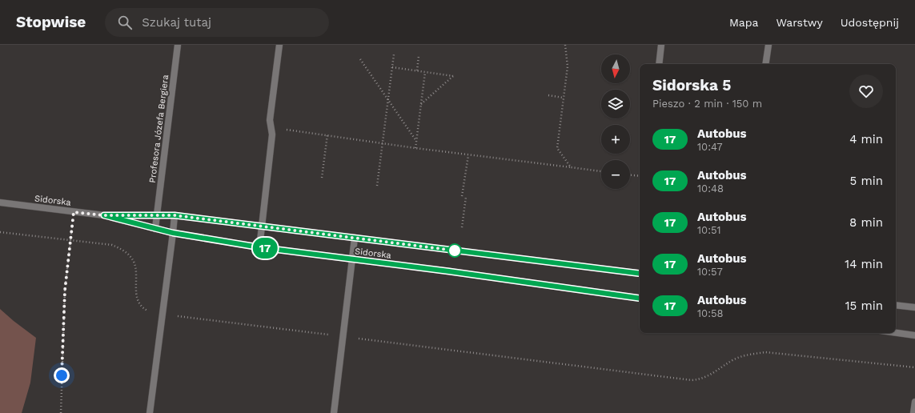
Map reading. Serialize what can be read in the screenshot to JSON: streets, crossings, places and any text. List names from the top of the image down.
{
  "streets": {
    "street": ["Profesora Józefa Bergiera", "Sidorska"]
  },
  "crossings": [
    ["Profesora Józefa Bergiera", "Sidorska"]
  ],
  "lines": ["bus line 17"],
  "north": "bottom",
  "page": {
    "header": "Stopwise",
    "search": "Szukaj tutaj",
    "nav": ["Mapa", "Warstwy", "Udostępnij"],
    "on_map": "17",
    "map_buttons": ["+", "−"],
    "heading": ["Sidorska 5", "Pieszo · 2 min · 150 m"],
    "list": [
      {
        "mark": "17",
        "name": "Autobus",
        "note": "10:47",
        "value": "4 min"
      },
      {
        "mark": "17",
        "name": "Autobus",
        "note": "10:48",
        "value": "5 min"
      },
      {
        "mark": "17",
        "name": "Autobus",
        "note": "10:51",
        "value": "8 min"
      },
      {
        "mark": "17",
        "name": "Autobus",
        "note": "10:57",
        "value": "14 min"
      },
      {
        "mark": "17",
        "name": "Autobus",
        "note": "10:58",
        "value": "15 min"
      }
    ]
  }
}
